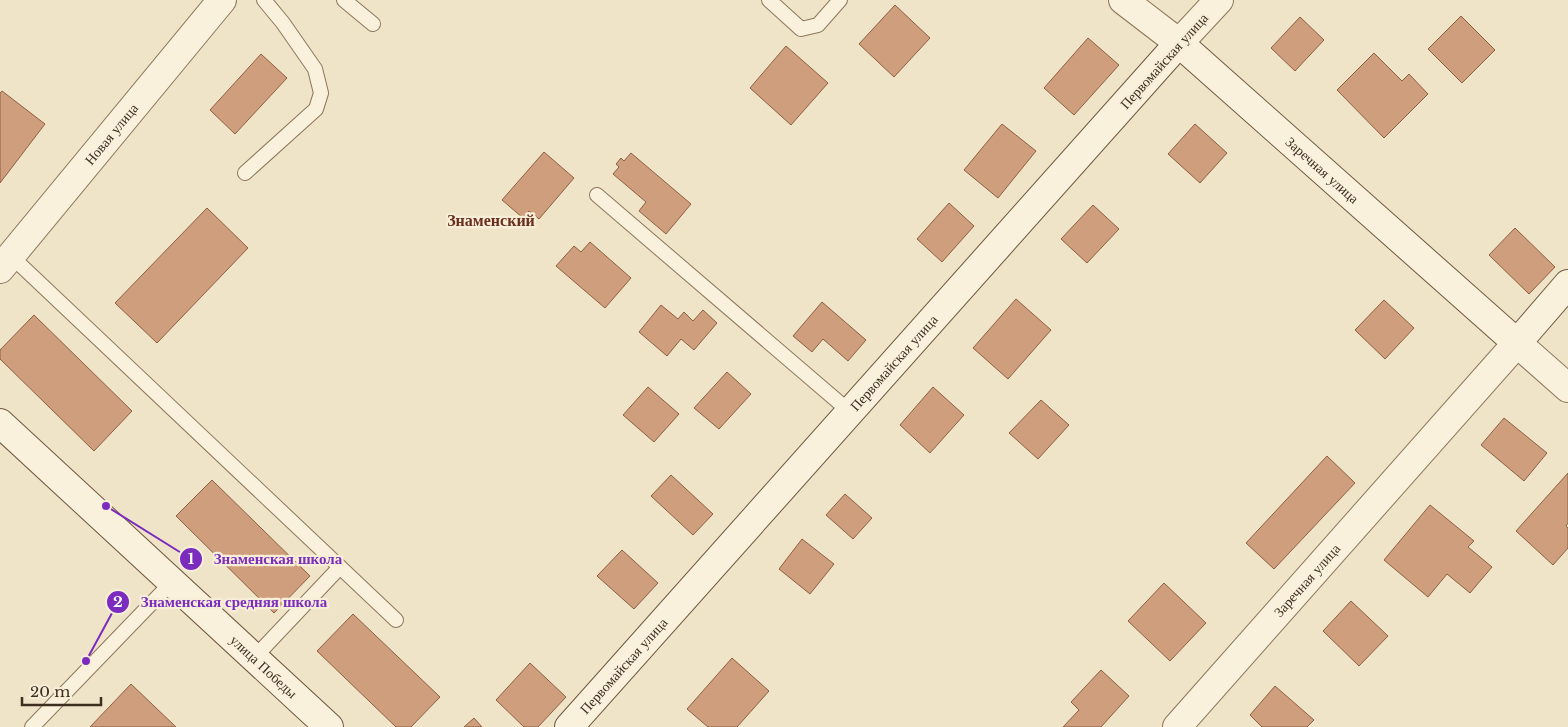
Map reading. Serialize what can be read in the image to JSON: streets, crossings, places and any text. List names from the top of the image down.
{
  "streets": {
    "main road": [
      "Первомайская улица",
      "Новая улица",
      "Заречная улица",
      "улица Победы"
    ]
  },
  "crossings": [
    ["Первомайская улица", "Заречная улица"]
  ],
  "districts": ["Знаменский"],
  "places": ["Знаменская школа", "Знаменская средняя школа"],
  "scale_bar": "20 m"
}
